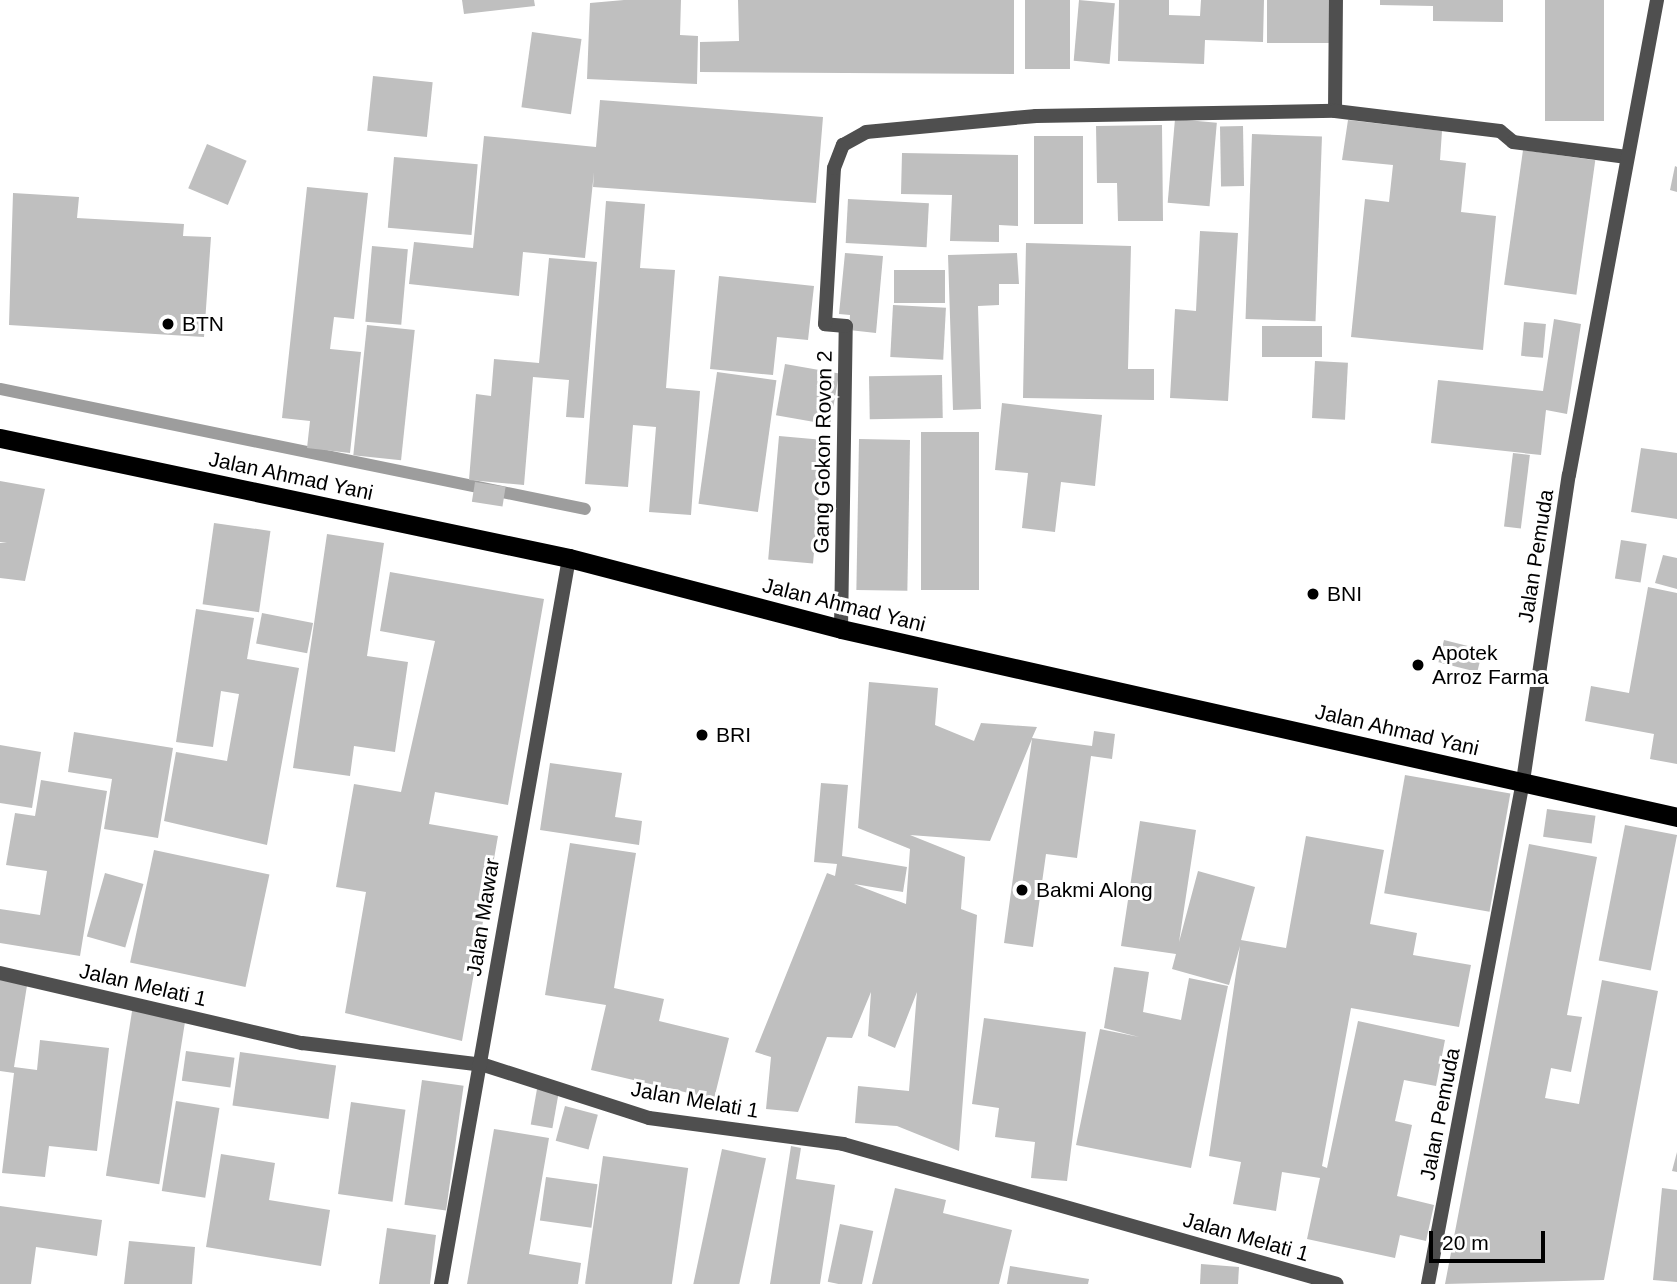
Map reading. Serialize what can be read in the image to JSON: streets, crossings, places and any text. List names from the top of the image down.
{
  "streets": {
    "highway": ["Jalan Ahmad Yani"],
    "street": [
      "Gang Gokon Rovon 2",
      "Jalan Pemuda",
      "Jalan Mawar",
      "Jalan Melati 1"
    ]
  },
  "crossings": [
    ["Gang Gokon Rovon 2", "Jalan Ahmad Yani"],
    ["Jalan Ahmad Yani", "Jalan Pemuda"],
    ["Jalan Ahmad Yani", "Jalan Mawar"],
    ["Jalan Mawar", "Jalan Melati 1"]
  ],
  "places": [
    "BTN",
    "BNI",
    "Apotek Arroz Farma",
    "BRI",
    "Bakmi Along"
  ],
  "scale_bar": "20 m"
}
